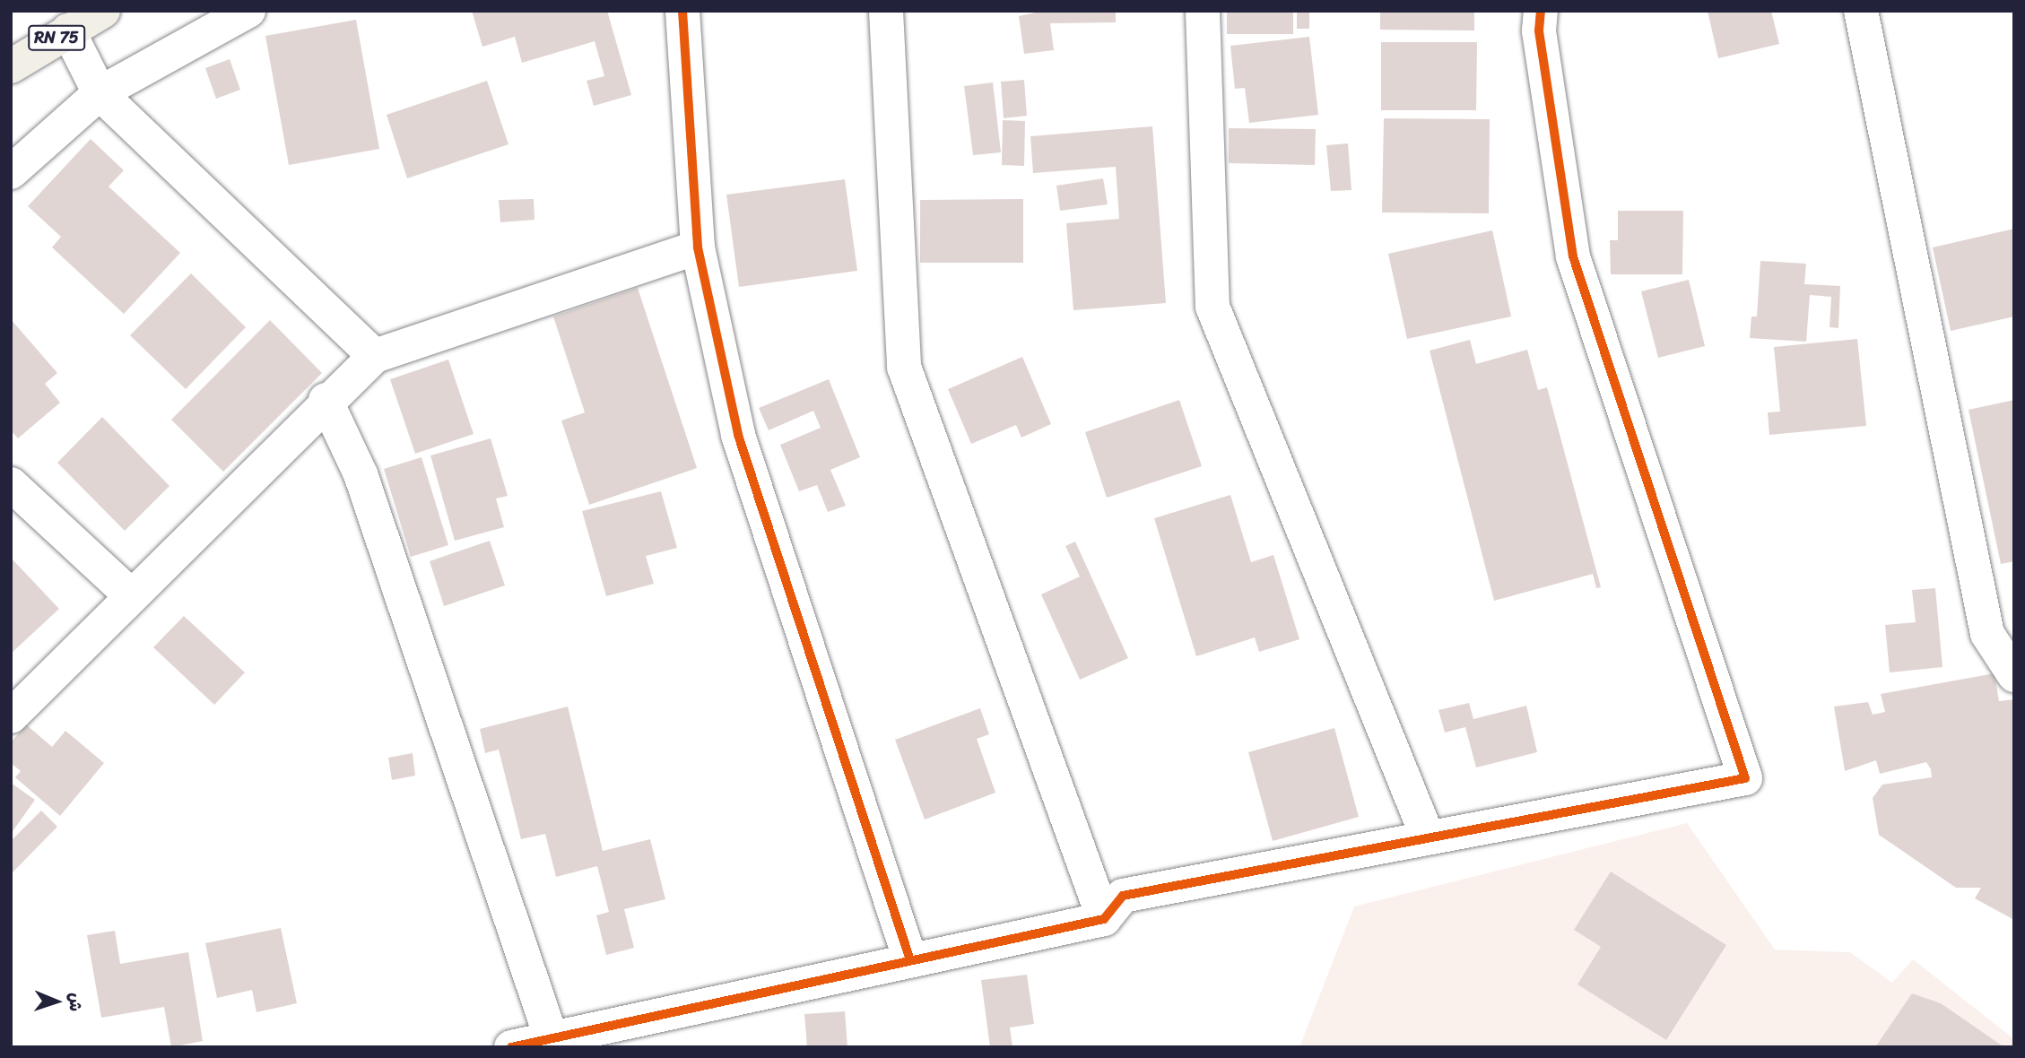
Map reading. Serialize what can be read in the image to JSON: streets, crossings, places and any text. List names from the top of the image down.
{
  "streets": {
    "main road": ["RN 75"]
  },
  "north": "right"
}
